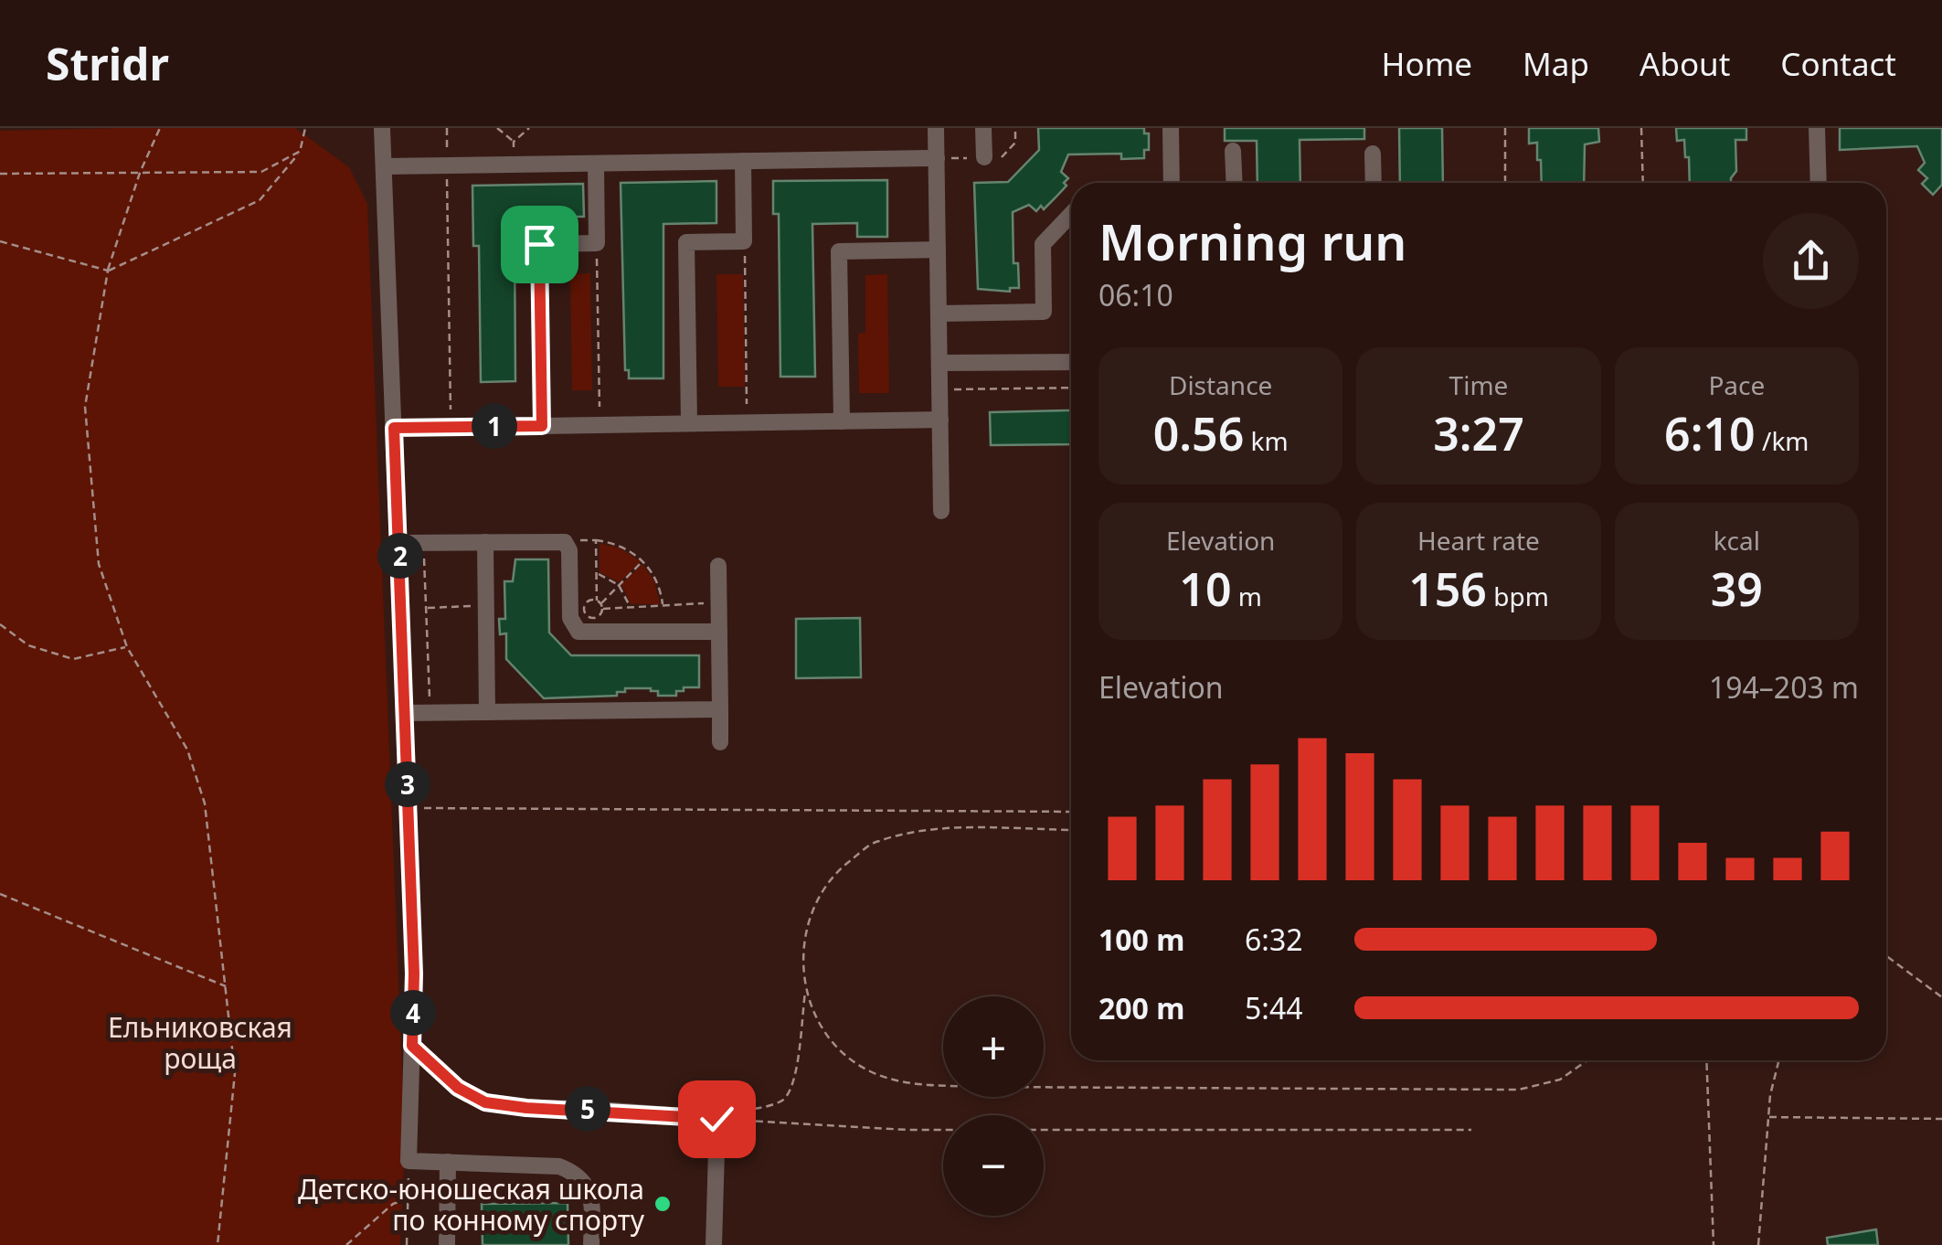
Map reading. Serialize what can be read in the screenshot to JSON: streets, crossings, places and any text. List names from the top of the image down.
{
  "parks": ["Ельниковская роща"],
  "places": ["Детско-юношеская школа по конному спорту"],
  "page": {
    "header": "Stridr",
    "nav": [
      "Home",
      "Map",
      "About",
      "Contact"
    ],
    "heading": ["Morning run", "06:10"],
    "stats": [
      ["Distance", "0.56 km"],
      ["Time", "3:27"],
      ["Pace", "6:10 /km"],
      ["Elevation", "10 m"],
      ["Heart rate", "156 bpm"],
      ["kcal", "39"]
    ],
    "pins": [
      "1",
      "2",
      "3",
      "4",
      "5"
    ],
    "chart": ["Elevation", "194–203 m"],
    "list": [
      {
        "name": "100 m",
        "note": "6:32"
      },
      {
        "name": "200 m",
        "note": "5:44"
      }
    ],
    "map_buttons": ["+", "−"]
  }
}
